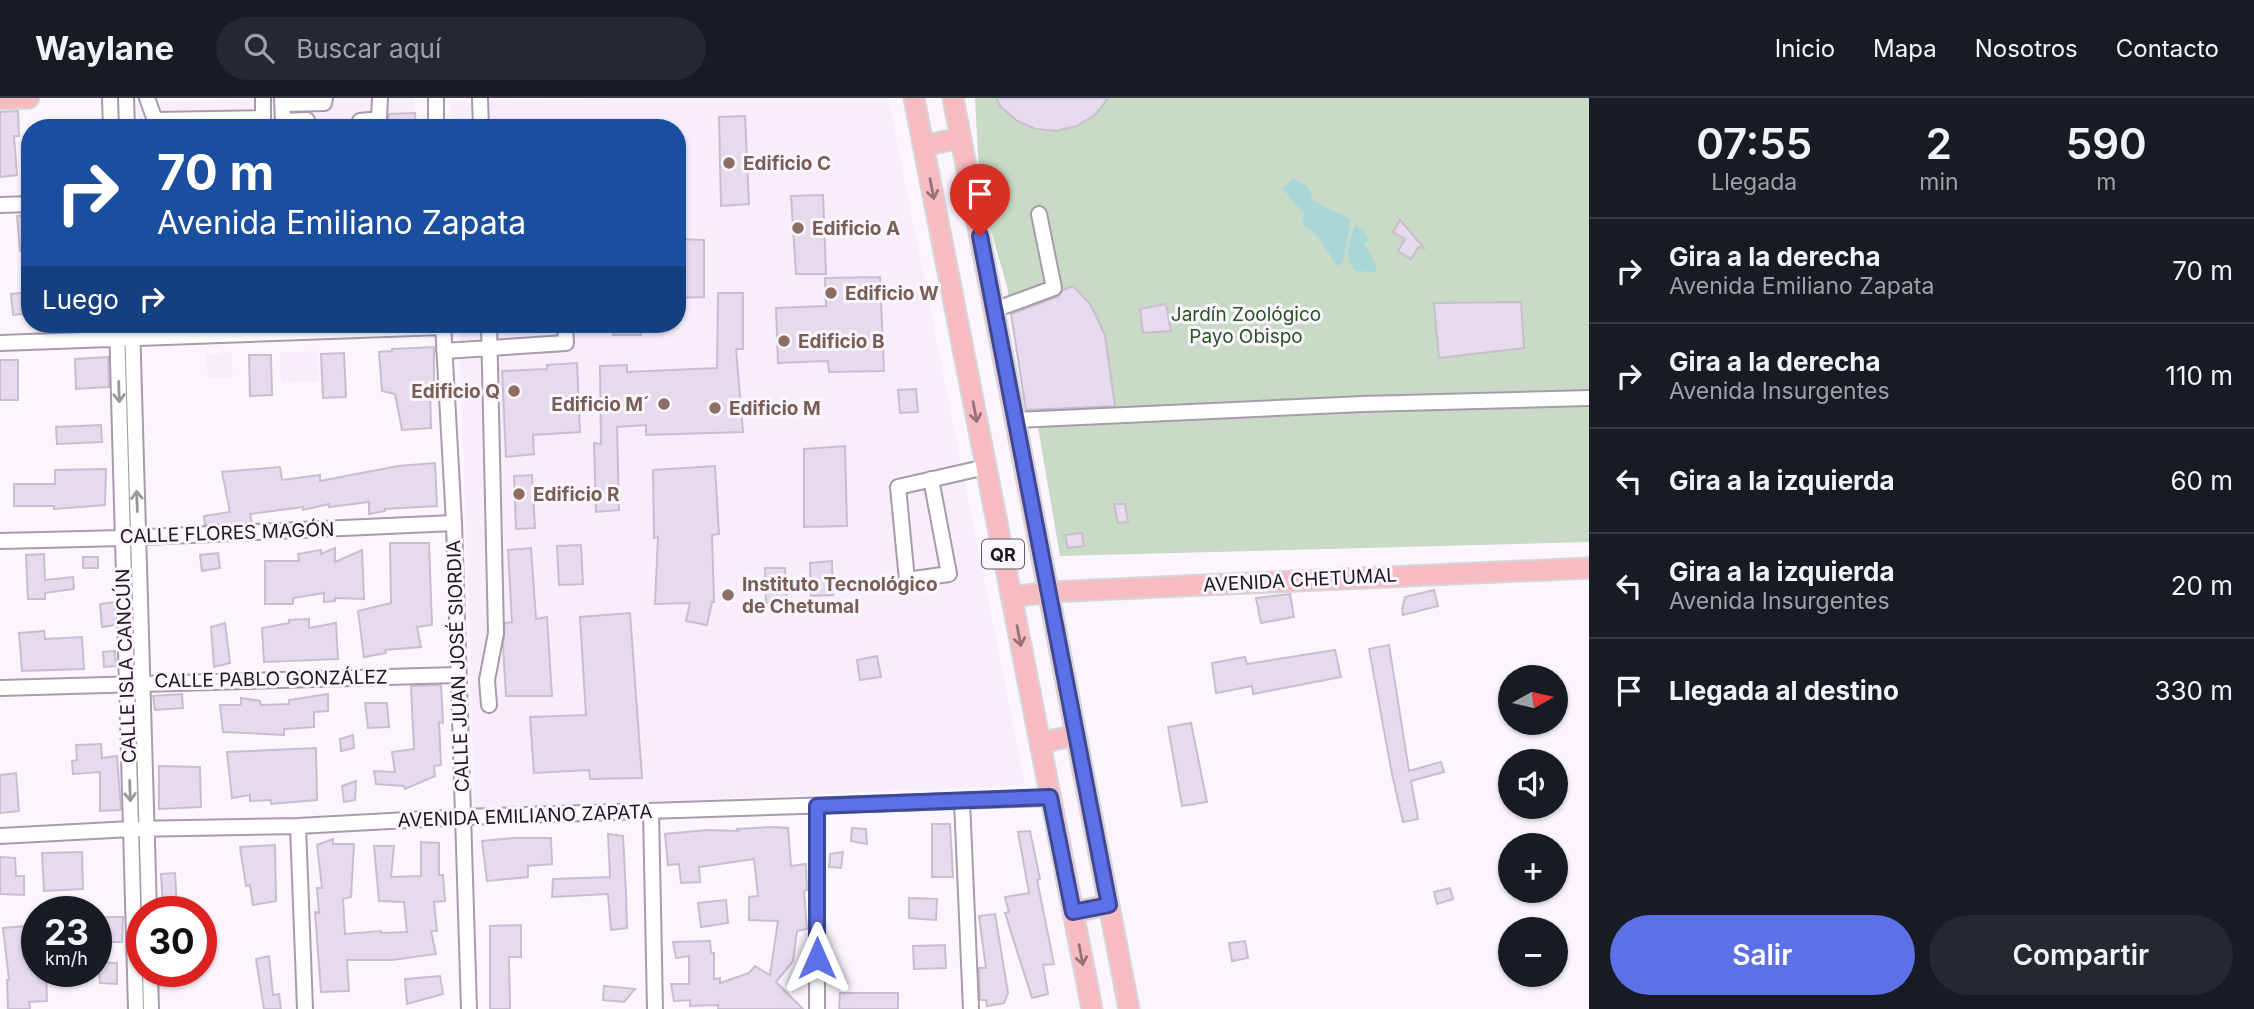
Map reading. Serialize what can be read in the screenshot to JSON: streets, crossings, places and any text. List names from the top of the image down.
{
  "streets": {
    "main road": ["QR", "AVENIDA CHETUMAL"],
    "street": [
      "CALLE FLORES MAGÓN",
      "CALLE ISLA CANCÚN",
      "CALLE JUAN JOSÉ SIORDIA",
      "CALLE PABLO GONZÁLEZ",
      "AVENIDA EMILIANO ZAPATA"
    ]
  },
  "crossings": [
    ["CALLE FLORES MAGÓN", "CALLE ISLA CANCÚN"],
    ["CALLE FLORES MAGÓN", "CALLE JUAN JOSÉ SIORDIA"],
    ["QR", "AVENIDA CHETUMAL"],
    ["QR", "AVENIDA EMILIANO ZAPATA"],
    ["CALLE ISLA CANCÚN", "CALLE PABLO GONZÁLEZ"],
    ["CALLE ISLA CANCÚN", "AVENIDA EMILIANO ZAPATA"],
    ["CALLE JUAN JOSÉ SIORDIA", "CALLE PABLO GONZÁLEZ"],
    ["CALLE JUAN JOSÉ SIORDIA", "AVENIDA EMILIANO ZAPATA"]
  ],
  "parks": ["Jardín Zoológico Payo Obispo"],
  "places": [
    "Edificio C",
    "Edificio A",
    "Edificio W",
    "Edificio B",
    "Edificio Q",
    "Edificio M´",
    "Edificio M",
    "Edificio R",
    "Instituto Tecnológico de Chetumal"
  ],
  "north": "right",
  "page": {
    "header": "Waylane",
    "search": "Buscar aquí",
    "nav": [
      "Inicio",
      "Mapa",
      "Nosotros",
      "Contacto"
    ],
    "eta": [
      "07:55",
      "Llegada",
      "2",
      "min",
      "590",
      "m"
    ],
    "turn": ["70 m", "Avenida Emiliano Zapata"],
    "list": [
      {
        "name": "Gira a la derecha",
        "note": "Avenida Emiliano Zapata",
        "value": "70 m"
      },
      {
        "name": "Gira a la derecha",
        "note": "Avenida Insurgentes",
        "value": "110 m"
      },
      {
        "name": "Gira a la izquierda",
        "value": "60 m"
      },
      {
        "name": "Gira a la izquierda",
        "note": "Avenida Insurgentes",
        "value": "20 m"
      },
      {
        "name": "Llegada al destino",
        "value": "330 m"
      }
    ],
    "then": "Luego",
    "map_buttons": ["+", "−"],
    "speed": "23 km/h",
    "limit": "30",
    "buttons": ["Salir", "Compartir"]
  }
}
